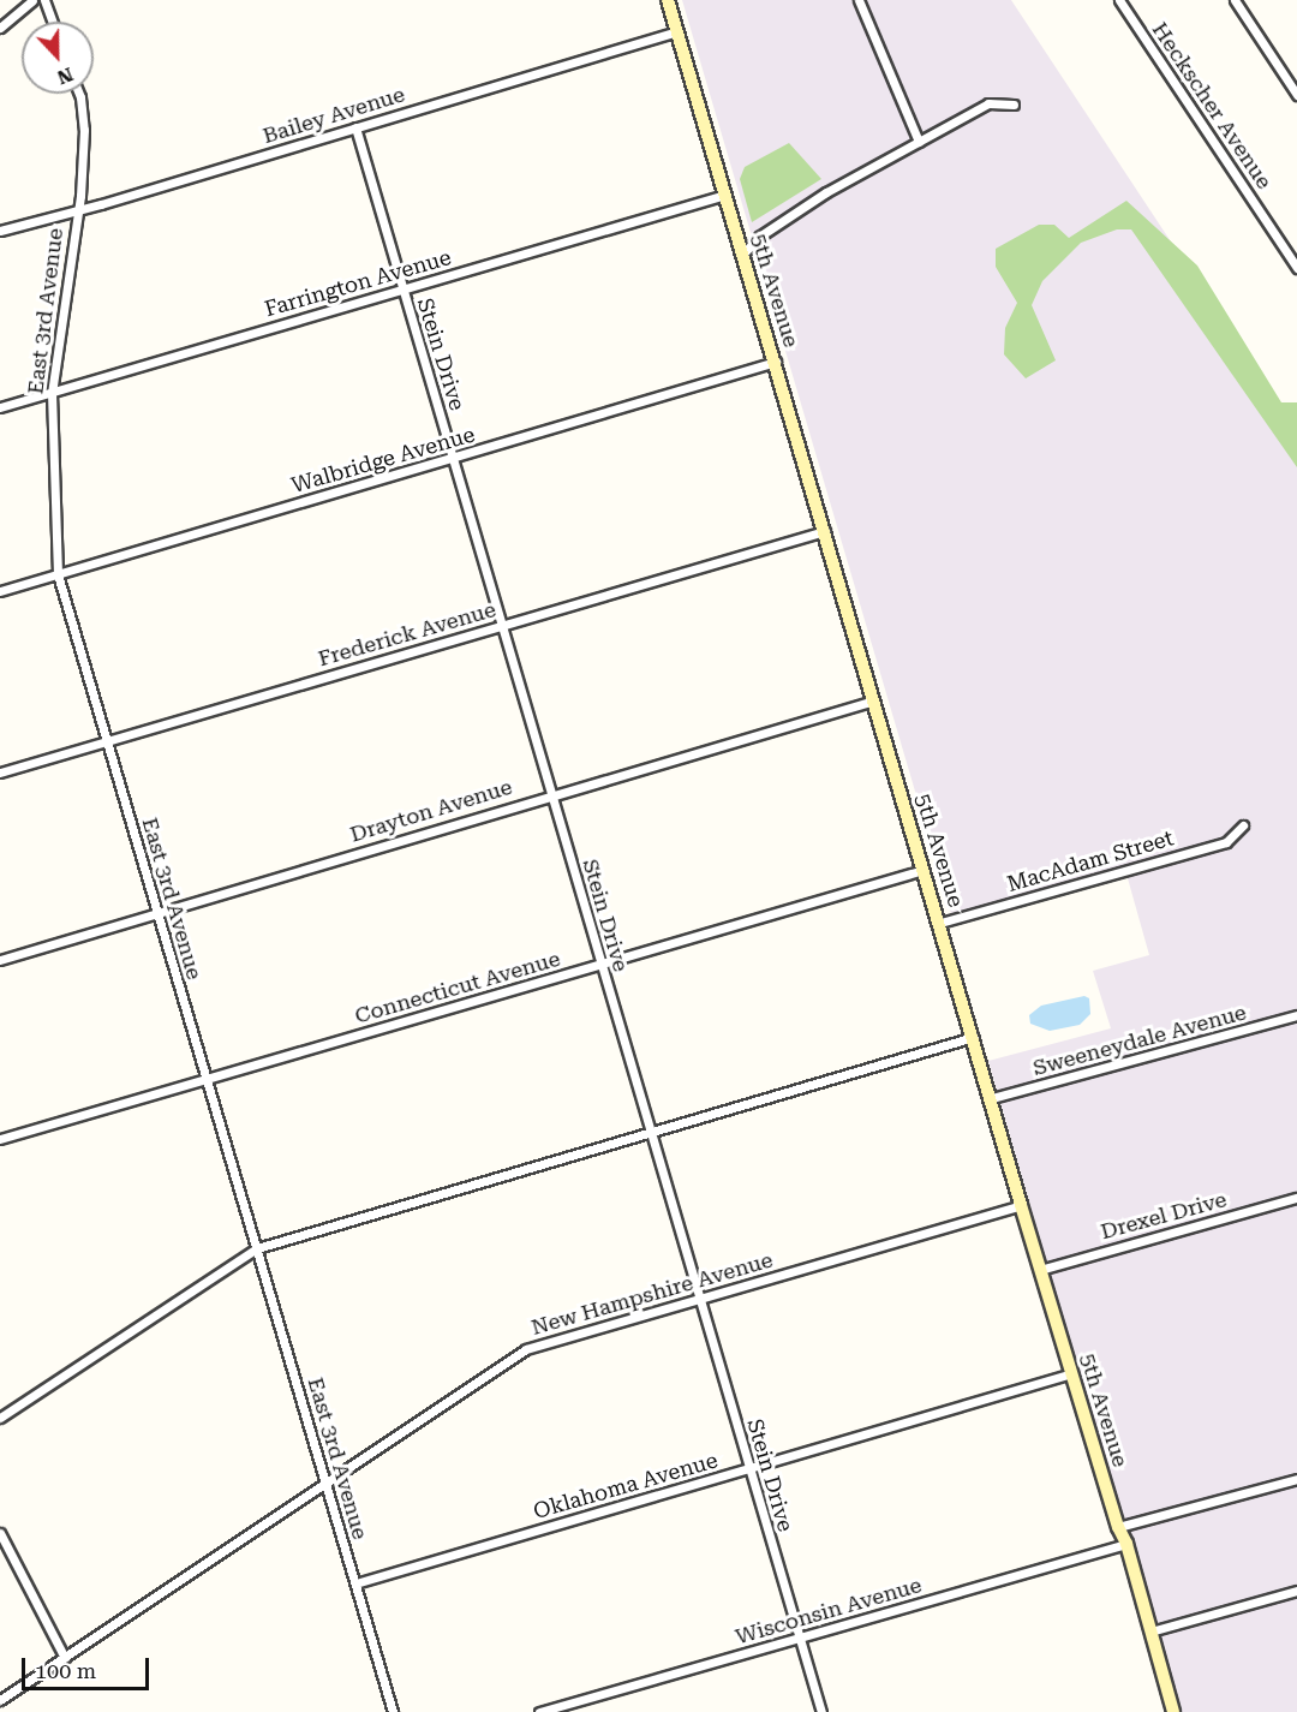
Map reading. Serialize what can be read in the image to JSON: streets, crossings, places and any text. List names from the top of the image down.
{
  "streets": {
    "main road": ["5th Avenue"],
    "street": [
      "Heckscher Avenue",
      "Bailey Avenue",
      "Farrington Avenue",
      "East 3rd Avenue",
      "Stein Drive",
      "Walbridge Avenue",
      "Frederick Avenue",
      "Drayton Avenue",
      "MacAdam Street",
      "Connecticut Avenue",
      "Sweeneydale Avenue",
      "Drexel Drive",
      "New Hampshire Avenue",
      "Oklahoma Avenue",
      "Wisconsin Avenue"
    ]
  },
  "crossings": [
    ["Bailey Avenue", "5th Avenue"],
    ["Bailey Avenue", "East 3rd Avenue"],
    ["Bailey Avenue", "Stein Drive"],
    ["Farrington Avenue", "5th Avenue"],
    ["Farrington Avenue", "East 3rd Avenue"],
    ["Farrington Avenue", "Stein Drive"],
    ["5th Avenue", "Walbridge Avenue"],
    ["5th Avenue", "Frederick Avenue"],
    ["5th Avenue", "Drayton Avenue"],
    ["5th Avenue", "MacAdam Street"],
    ["5th Avenue", "Connecticut Avenue"],
    ["5th Avenue", "Sweeneydale Avenue"],
    ["5th Avenue", "Drexel Drive"],
    ["5th Avenue", "New Hampshire Avenue"],
    ["5th Avenue", "Oklahoma Avenue"],
    ["5th Avenue", "Wisconsin Avenue"],
    ["East 3rd Avenue", "Walbridge Avenue"],
    ["East 3rd Avenue", "Frederick Avenue"],
    ["East 3rd Avenue", "Drayton Avenue"],
    ["East 3rd Avenue", "Connecticut Avenue"],
    ["East 3rd Avenue", "New Hampshire Avenue"],
    ["East 3rd Avenue", "Oklahoma Avenue"],
    ["Stein Drive", "Walbridge Avenue"],
    ["Stein Drive", "Frederick Avenue"],
    ["Stein Drive", "Drayton Avenue"],
    ["Stein Drive", "Connecticut Avenue"],
    ["Stein Drive", "New Hampshire Avenue"],
    ["Stein Drive", "Oklahoma Avenue"],
    ["Stein Drive", "Wisconsin Avenue"]
  ],
  "scale_bar": "100 m",
  "north": "bottom"
}
